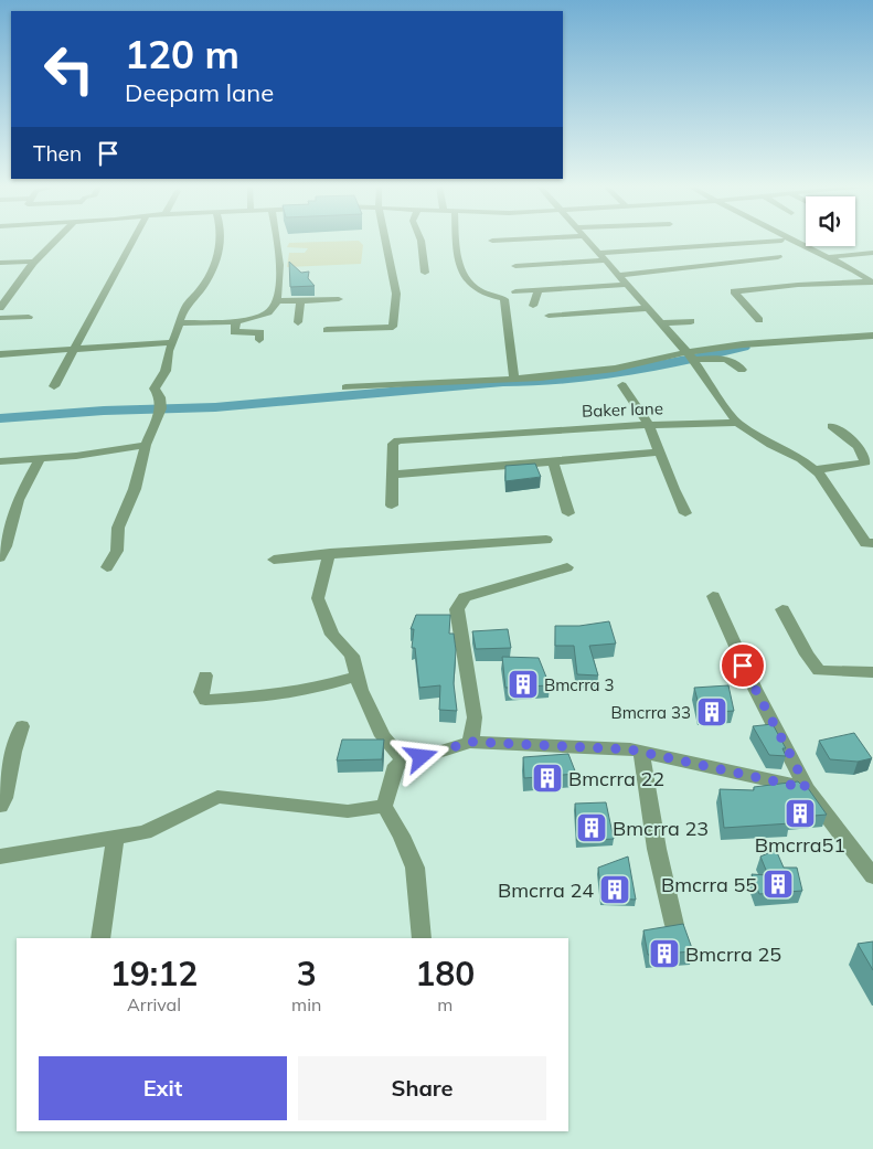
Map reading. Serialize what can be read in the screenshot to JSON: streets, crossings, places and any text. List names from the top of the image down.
{
  "streets": {
    "street": ["Baker lane"]
  },
  "places": {
    "building": [
      "Bmcrra 3",
      "Bmcrra 33",
      "Bmcrra 22",
      "Bmcrra51",
      "Bmcrra 23",
      "Bmcrra 55",
      "Bmcrra 24",
      "Bmcrra 25"
    ]
  },
  "page": {
    "turn": ["120 m", "Deepam lane"],
    "then": "Then",
    "eta": [
      "19:12",
      "Arrival",
      "3",
      "min",
      "180",
      "m"
    ],
    "buttons": ["Exit", "Share"]
  }
}
